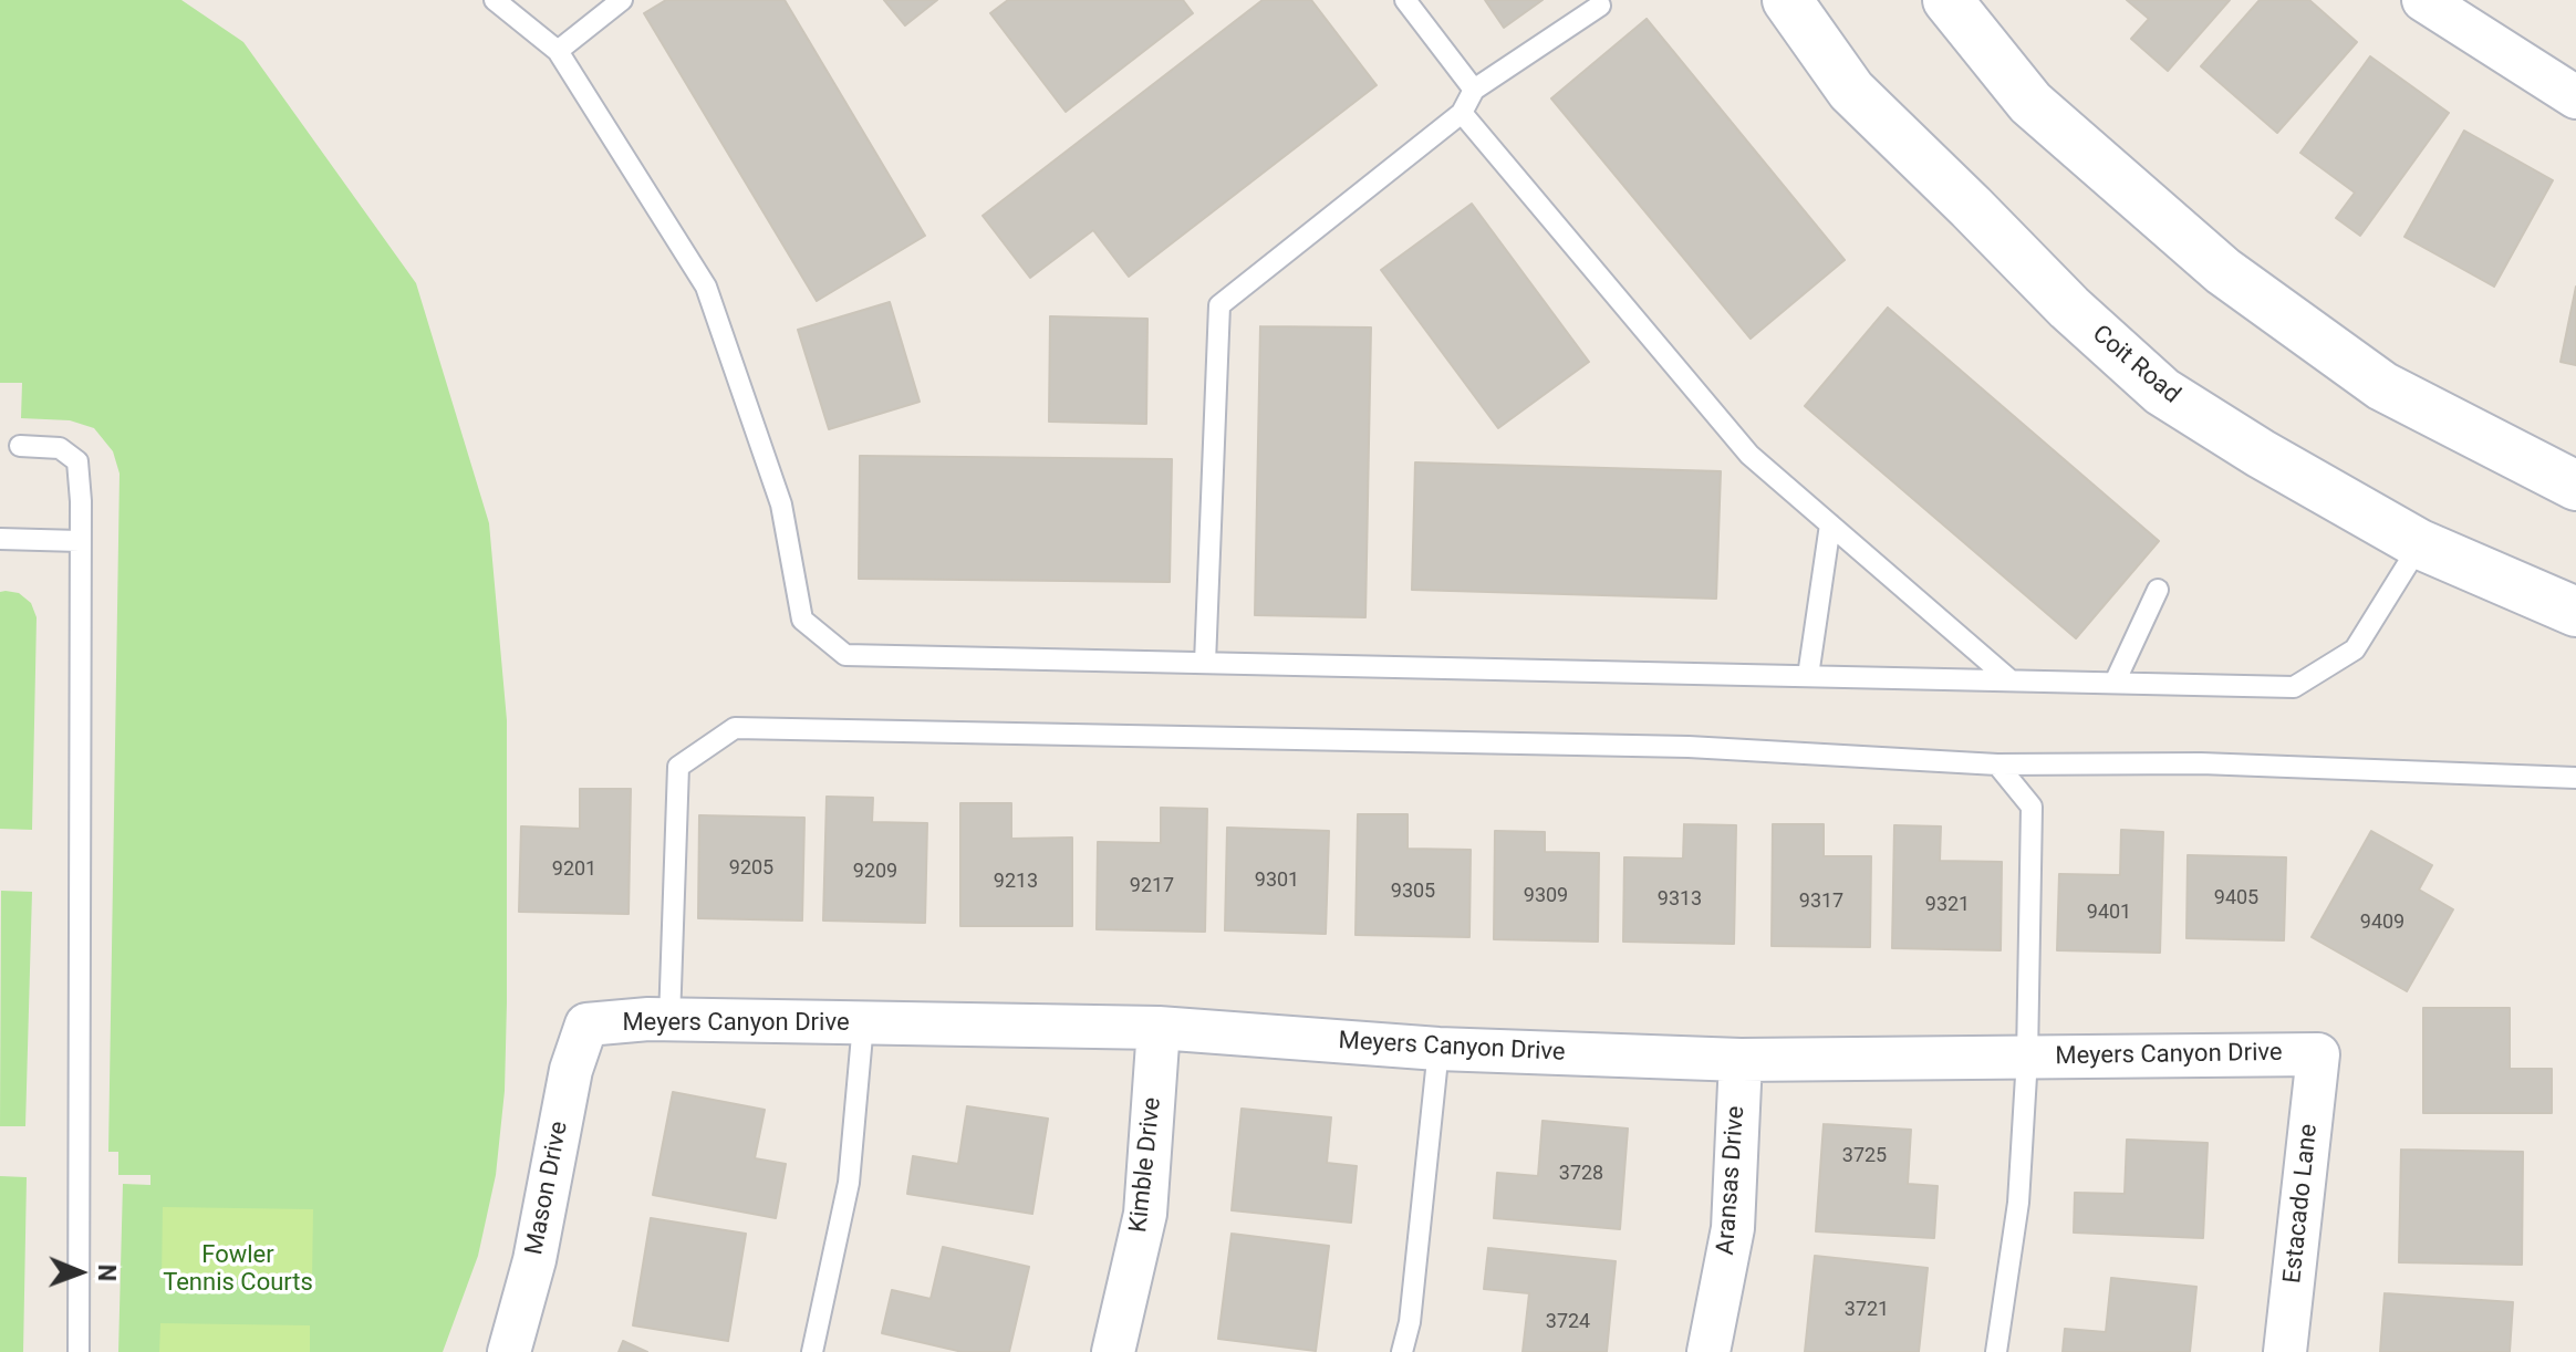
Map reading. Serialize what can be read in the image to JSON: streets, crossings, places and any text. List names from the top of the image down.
{
  "streets": {
    "main road": ["Coit Road"],
    "street": [
      "Meyers Canyon Drive",
      "Kimble Drive",
      "Aransas Drive",
      "Mason Drive",
      "Estacado Lane"
    ]
  },
  "crossings": [
    ["Meyers Canyon Drive", "Kimble Drive"],
    ["Meyers Canyon Drive", "Aransas Drive"],
    ["Meyers Canyon Drive", "Mason Drive"],
    ["Meyers Canyon Drive", "Estacado Lane"]
  ],
  "parks": ["Fowler Tennis Courts"],
  "house_numbers": [
    "9205",
    "9201",
    "9209",
    "9301",
    "9213",
    "9217",
    "9305",
    "9309",
    "9405",
    "9313",
    "9317",
    "9321",
    "9401",
    "9409",
    "3725",
    "3728",
    "3721",
    "3724"
  ],
  "north": "right"
}
